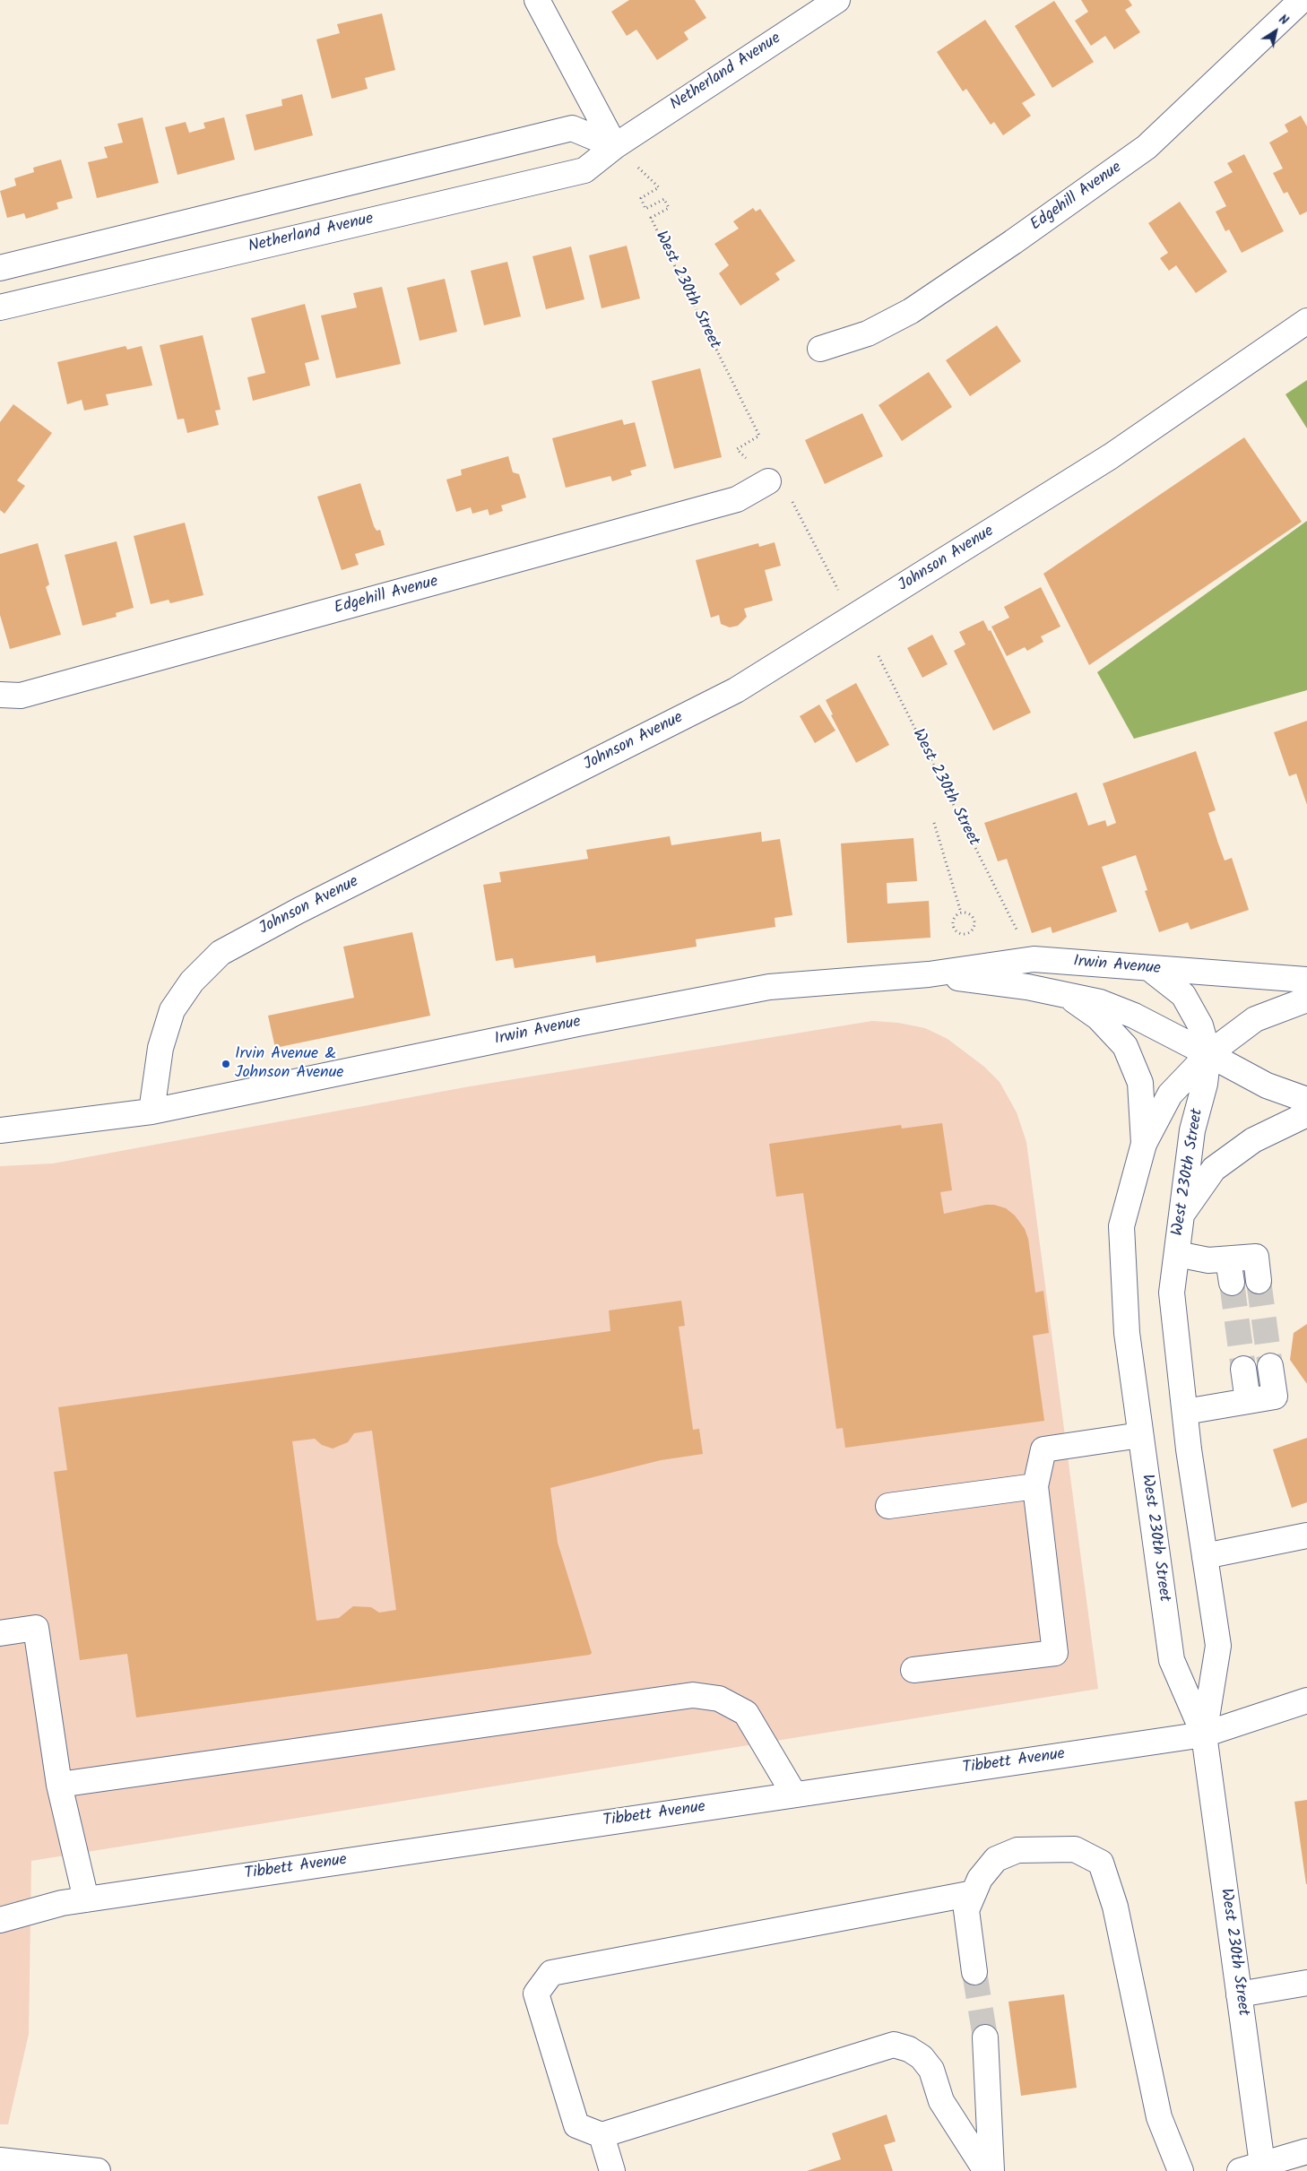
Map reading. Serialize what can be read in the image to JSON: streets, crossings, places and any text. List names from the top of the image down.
{
  "streets": {
    "street": [
      "Netherland Avenue",
      "Edgehill Avenue",
      "West 230th Street",
      "Johnson Avenue",
      "Irwin Avenue",
      "Tibbett Avenue"
    ]
  },
  "crossings": [
    ["Netherland Avenue", "West 230th Street"],
    ["Edgehill Avenue", "West 230th Street"],
    ["West 230th Street", "Irwin Avenue"],
    ["West 230th Street", "Tibbett Avenue"],
    ["Johnson Avenue", "Irwin Avenue"]
  ],
  "places": ["Irvin Avenue & Johnson Avenue"],
  "north": "top right"
}
